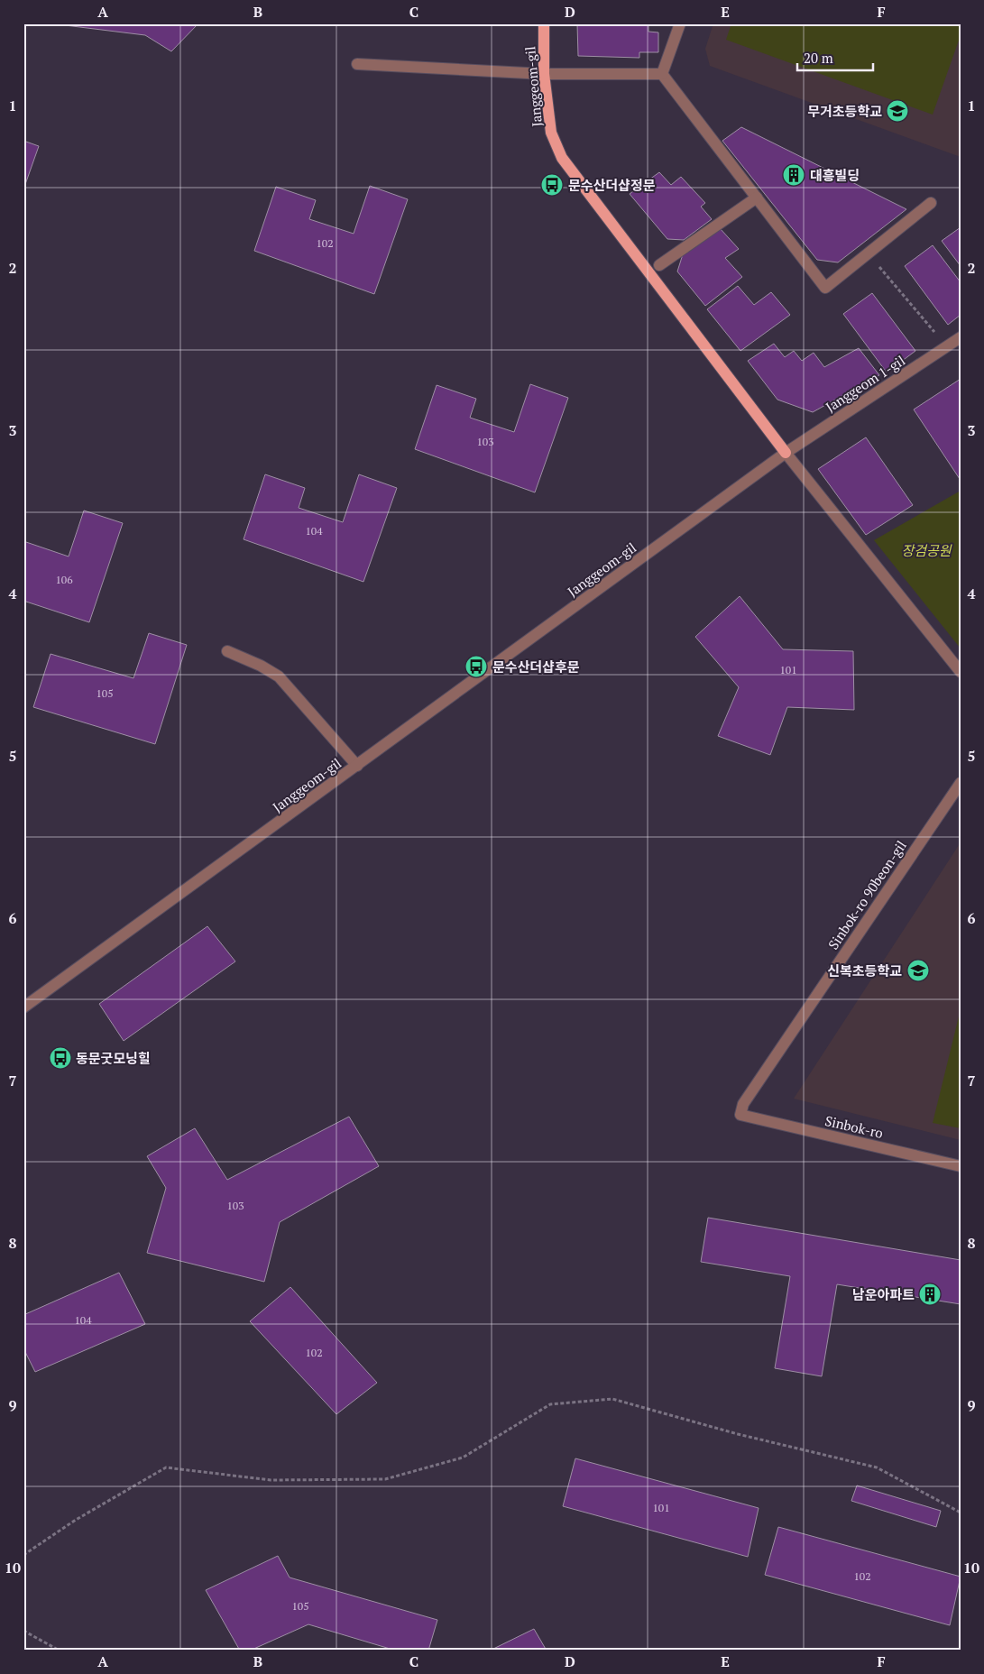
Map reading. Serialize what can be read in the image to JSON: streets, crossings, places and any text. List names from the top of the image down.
{
  "streets": {
    "main road": ["Janggeom-gil"],
    "street": ["Janggeom 1-gil", "Sinbok-ro 90beon-gil", "Sinbok-ro"]
  },
  "crossings": [
    ["Janggeom-gil", "Janggeom 1-gil"],
    ["Sinbok-ro 90beon-gil", "Sinbok-ro"]
  ],
  "parks": ["장검공원"],
  "places": {
    "school or university": ["무거초등학교", "신복초등학교"],
    "building": ["대흥빌딩", "남운아파트"],
    "bus stop": ["문수산더샵정문", "문수산더샵후문", "동문굿모닝힐"]
  },
  "house_numbers": [
    "102",
    "103",
    "104",
    "106",
    "101",
    "105",
    "103",
    "104",
    "102",
    "101",
    "102",
    "105"
  ],
  "scale_bar": "20 m",
  "grid": {
    "columns": [
      "A",
      "B",
      "C",
      "D",
      "E",
      "F"
    ],
    "rows": [
      "1",
      "2",
      "3",
      "4",
      "5",
      "6",
      "7",
      "8",
      "9",
      "10"
    ]
  }
}
